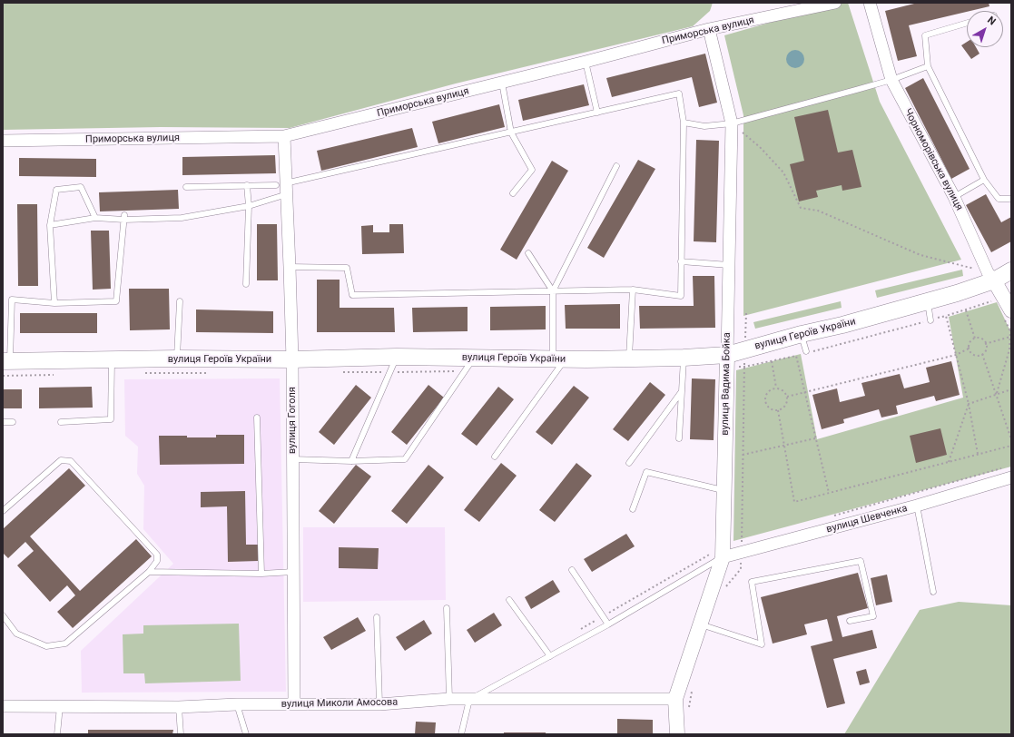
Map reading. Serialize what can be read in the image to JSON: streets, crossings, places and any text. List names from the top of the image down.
{
  "streets": {
    "main road": ["вулиця Героїв України"],
    "street": [
      "Приморська вулиця",
      "Чорноморівська вулиця",
      "вулиця Вадима Бойка",
      "вулиця Гоголя",
      "вулиця Шевченка",
      "вулиця Миколи Амосова"
    ]
  },
  "crossings": [
    ["Приморська вулиця", "вулиця Вадима Бойка"],
    ["Приморська вулиця", "вулиця Гоголя"],
    ["Чорноморівська вулиця", "вулиця Героїв України"],
    ["вулиця Героїв України", "вулиця Вадима Бойка"],
    ["вулиця Героїв України", "вулиця Гоголя"],
    ["вулиця Вадима Бойка", "вулиця Шевченка"],
    ["вулиця Вадима Бойка", "вулиця Миколи Амосова"],
    ["вулиця Гоголя", "вулиця Миколи Амосова"]
  ],
  "north": "top right"
}
